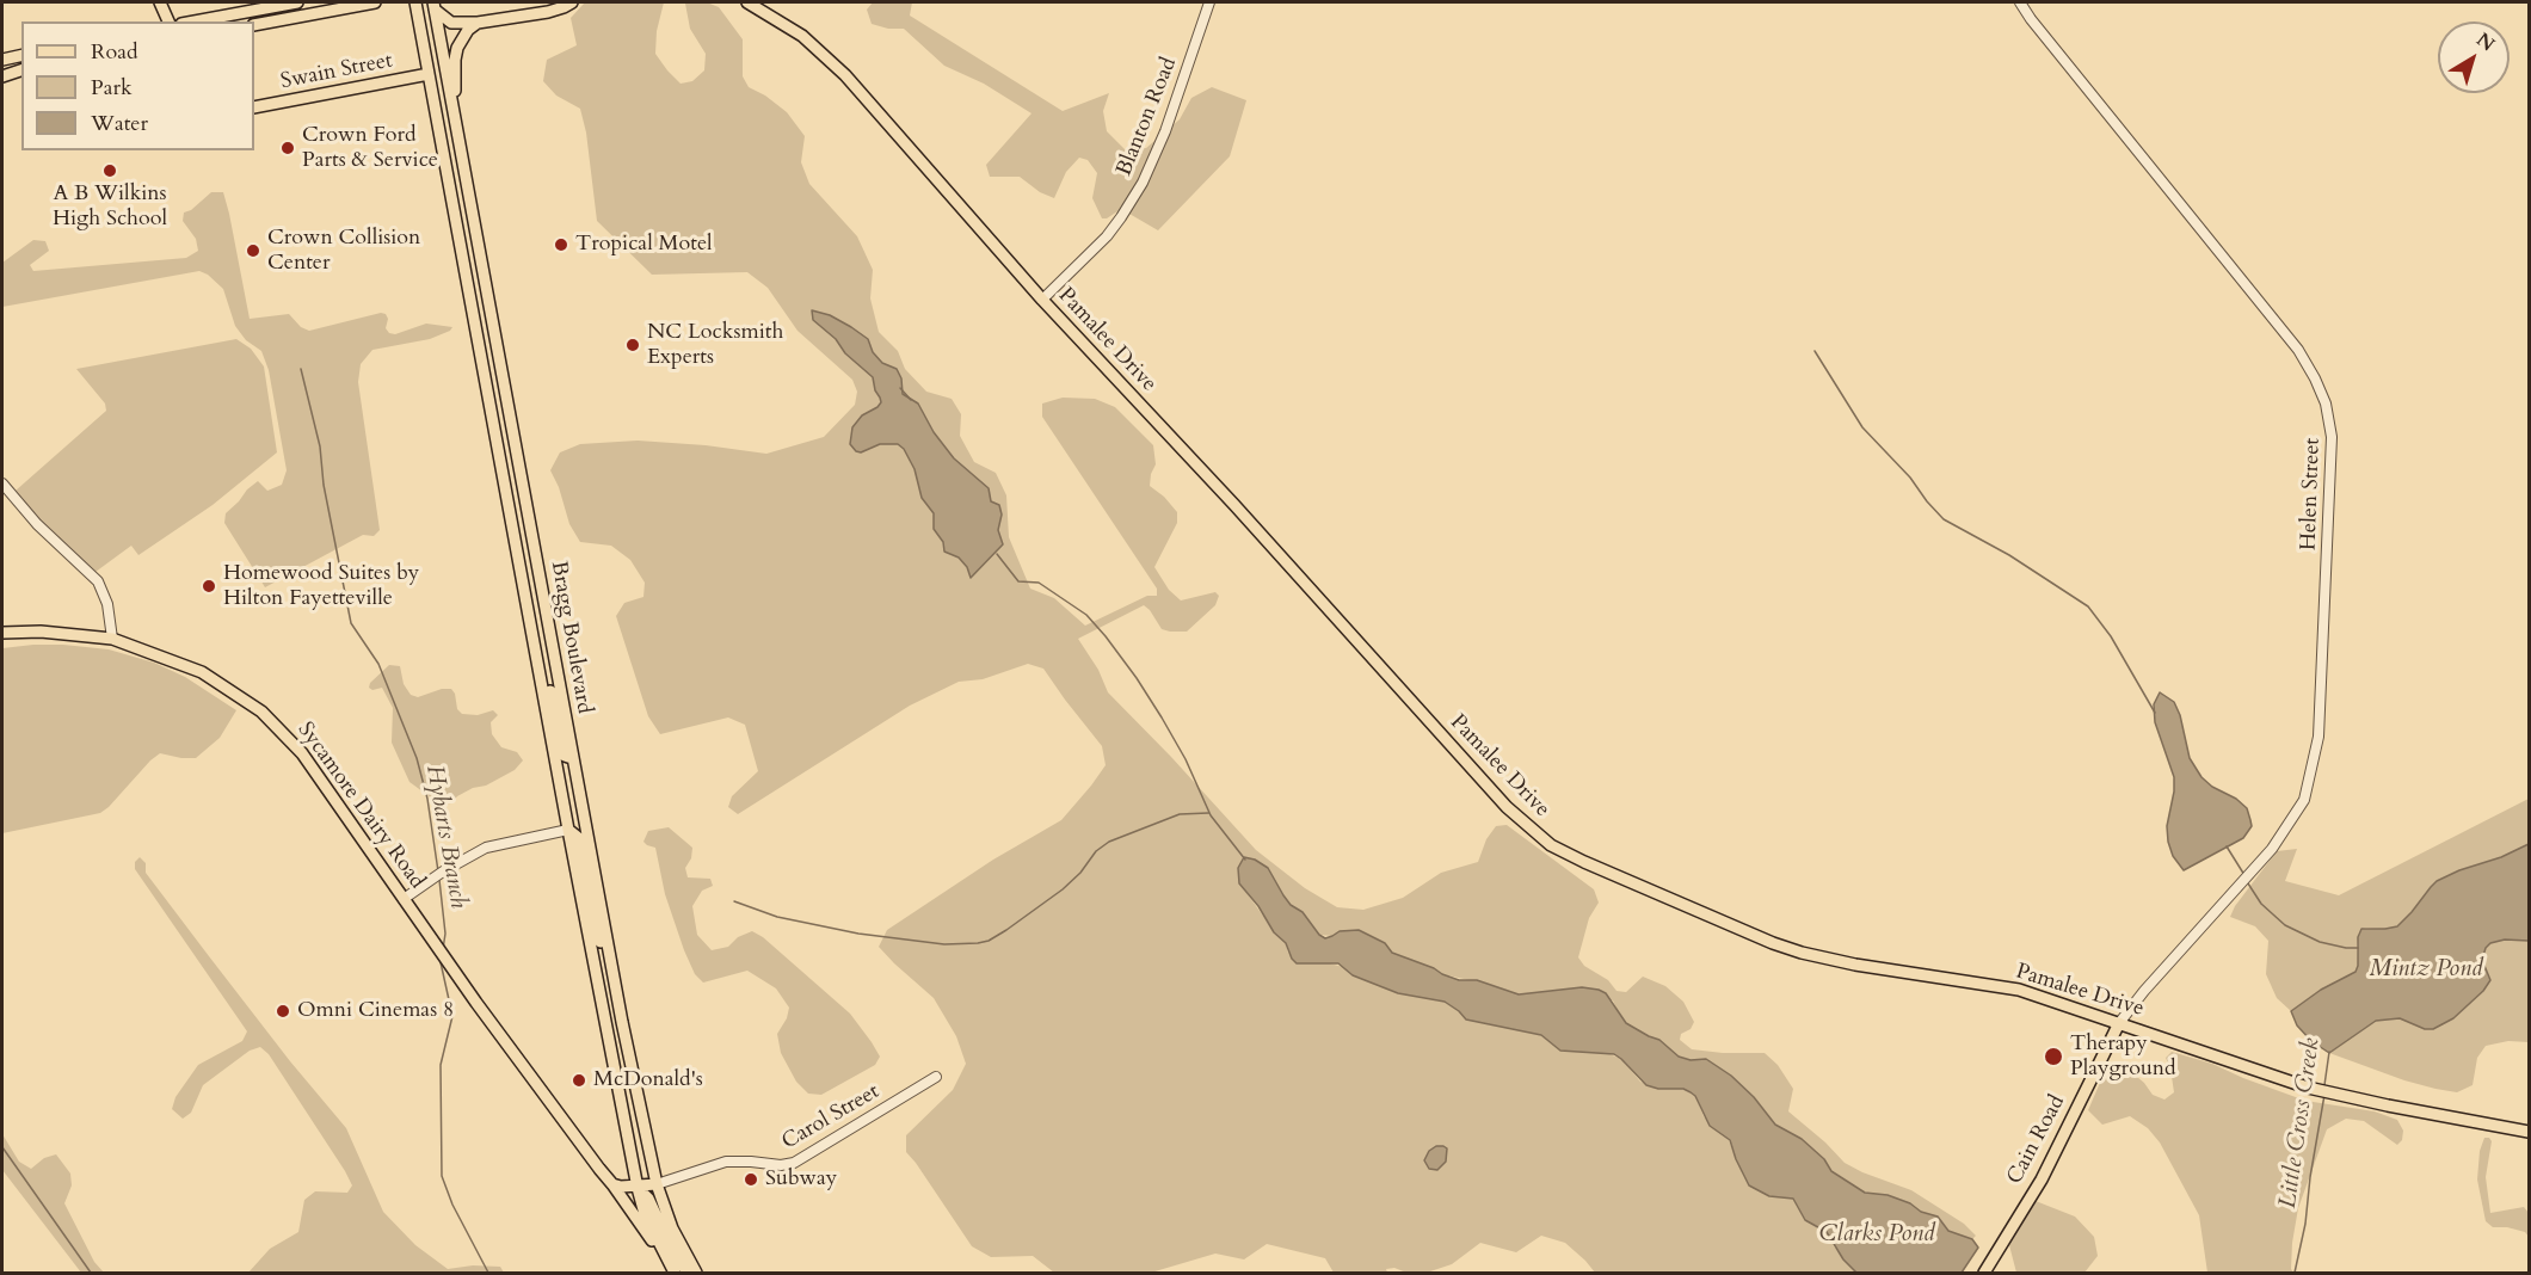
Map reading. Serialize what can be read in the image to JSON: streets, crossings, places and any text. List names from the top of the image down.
{
  "streets": {
    "main road": [
      "Swain Street",
      "Pamalee Drive",
      "Bragg Boulevard",
      "Sycamore Dairy Road",
      "Cain Road"
    ],
    "street": ["Blanton Road", "Helen Street", "Carol Street"]
  },
  "crossings": [
    ["Swain Street", "Bragg Boulevard"],
    ["Blanton Road", "Pamalee Drive"],
    ["Pamalee Drive", "Helen Street"],
    ["Pamalee Drive", "Cain Road"],
    ["Helen Street", "Cain Road"],
    ["Bragg Boulevard", "Sycamore Dairy Road"],
    ["Bragg Boulevard", "Carol Street"]
  ],
  "water": [
    "Hybarts Branch",
    "Mintz Pond",
    "Little Cross Creek",
    "Clarks Pond"
  ],
  "places": [
    "Crown Ford Parts & Service",
    "A B Wilkins High School",
    "Tropical Motel",
    "Crown Collision Center",
    "NC Locksmith Experts",
    "Homewood Suites by Hilton Fayetteville",
    "Omni Cinemas 8",
    "Therapy Playground",
    "McDonald's",
    "Subway"
  ],
  "legend": ["Road", "Park", "Water"],
  "north": "top right"
}
